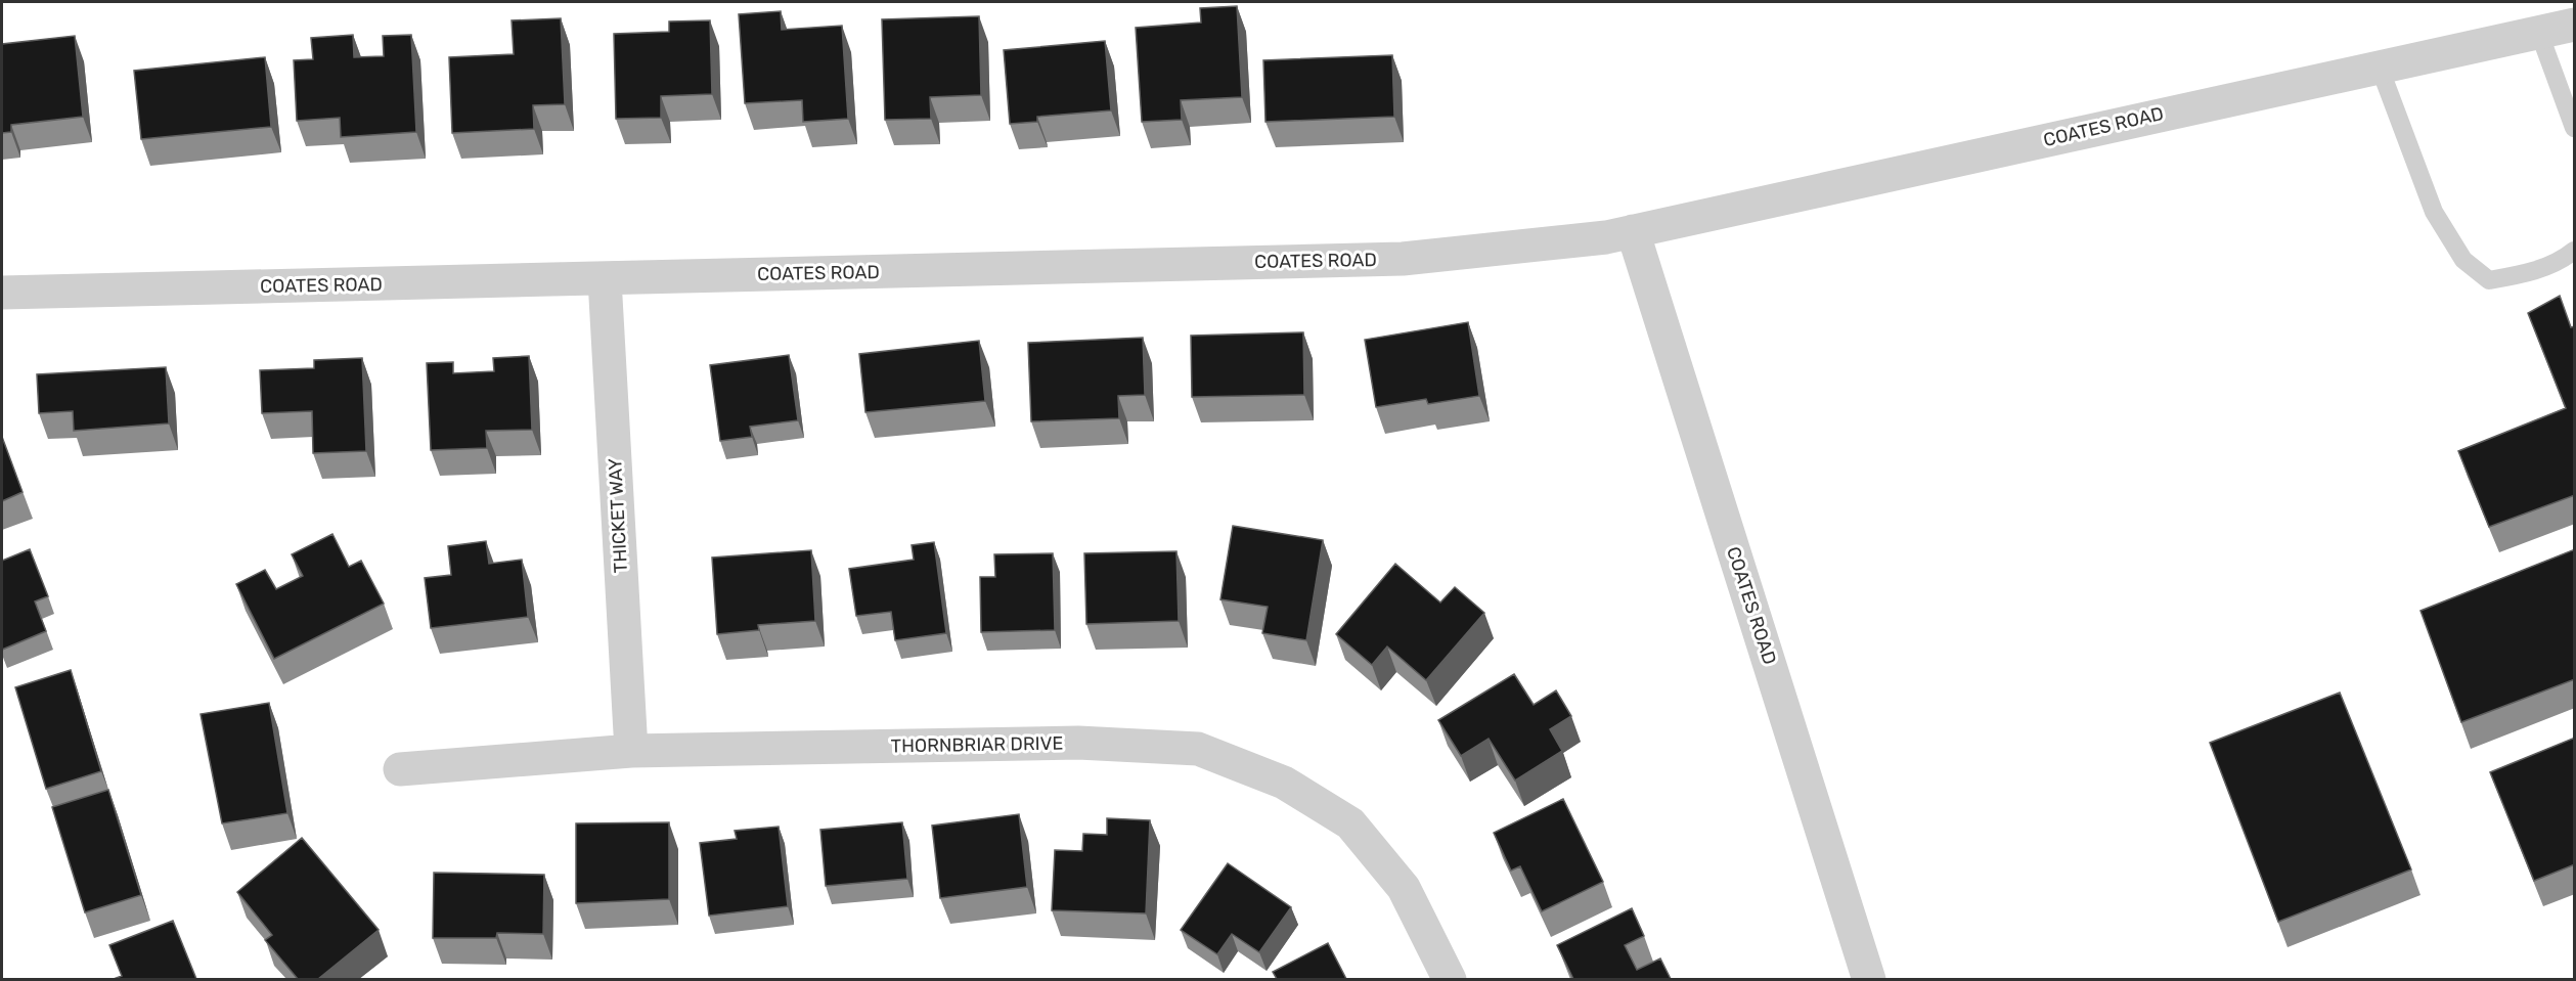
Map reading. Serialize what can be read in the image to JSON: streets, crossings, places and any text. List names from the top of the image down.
{
  "streets": {
    "street": ["COATES ROAD", "THICKET WAY", "THORNBRIAR DRIVE"]
  },
  "crossings": [
    ["COATES ROAD", "THICKET WAY"],
    ["THICKET WAY", "THORNBRIAR DRIVE"]
  ]
}
